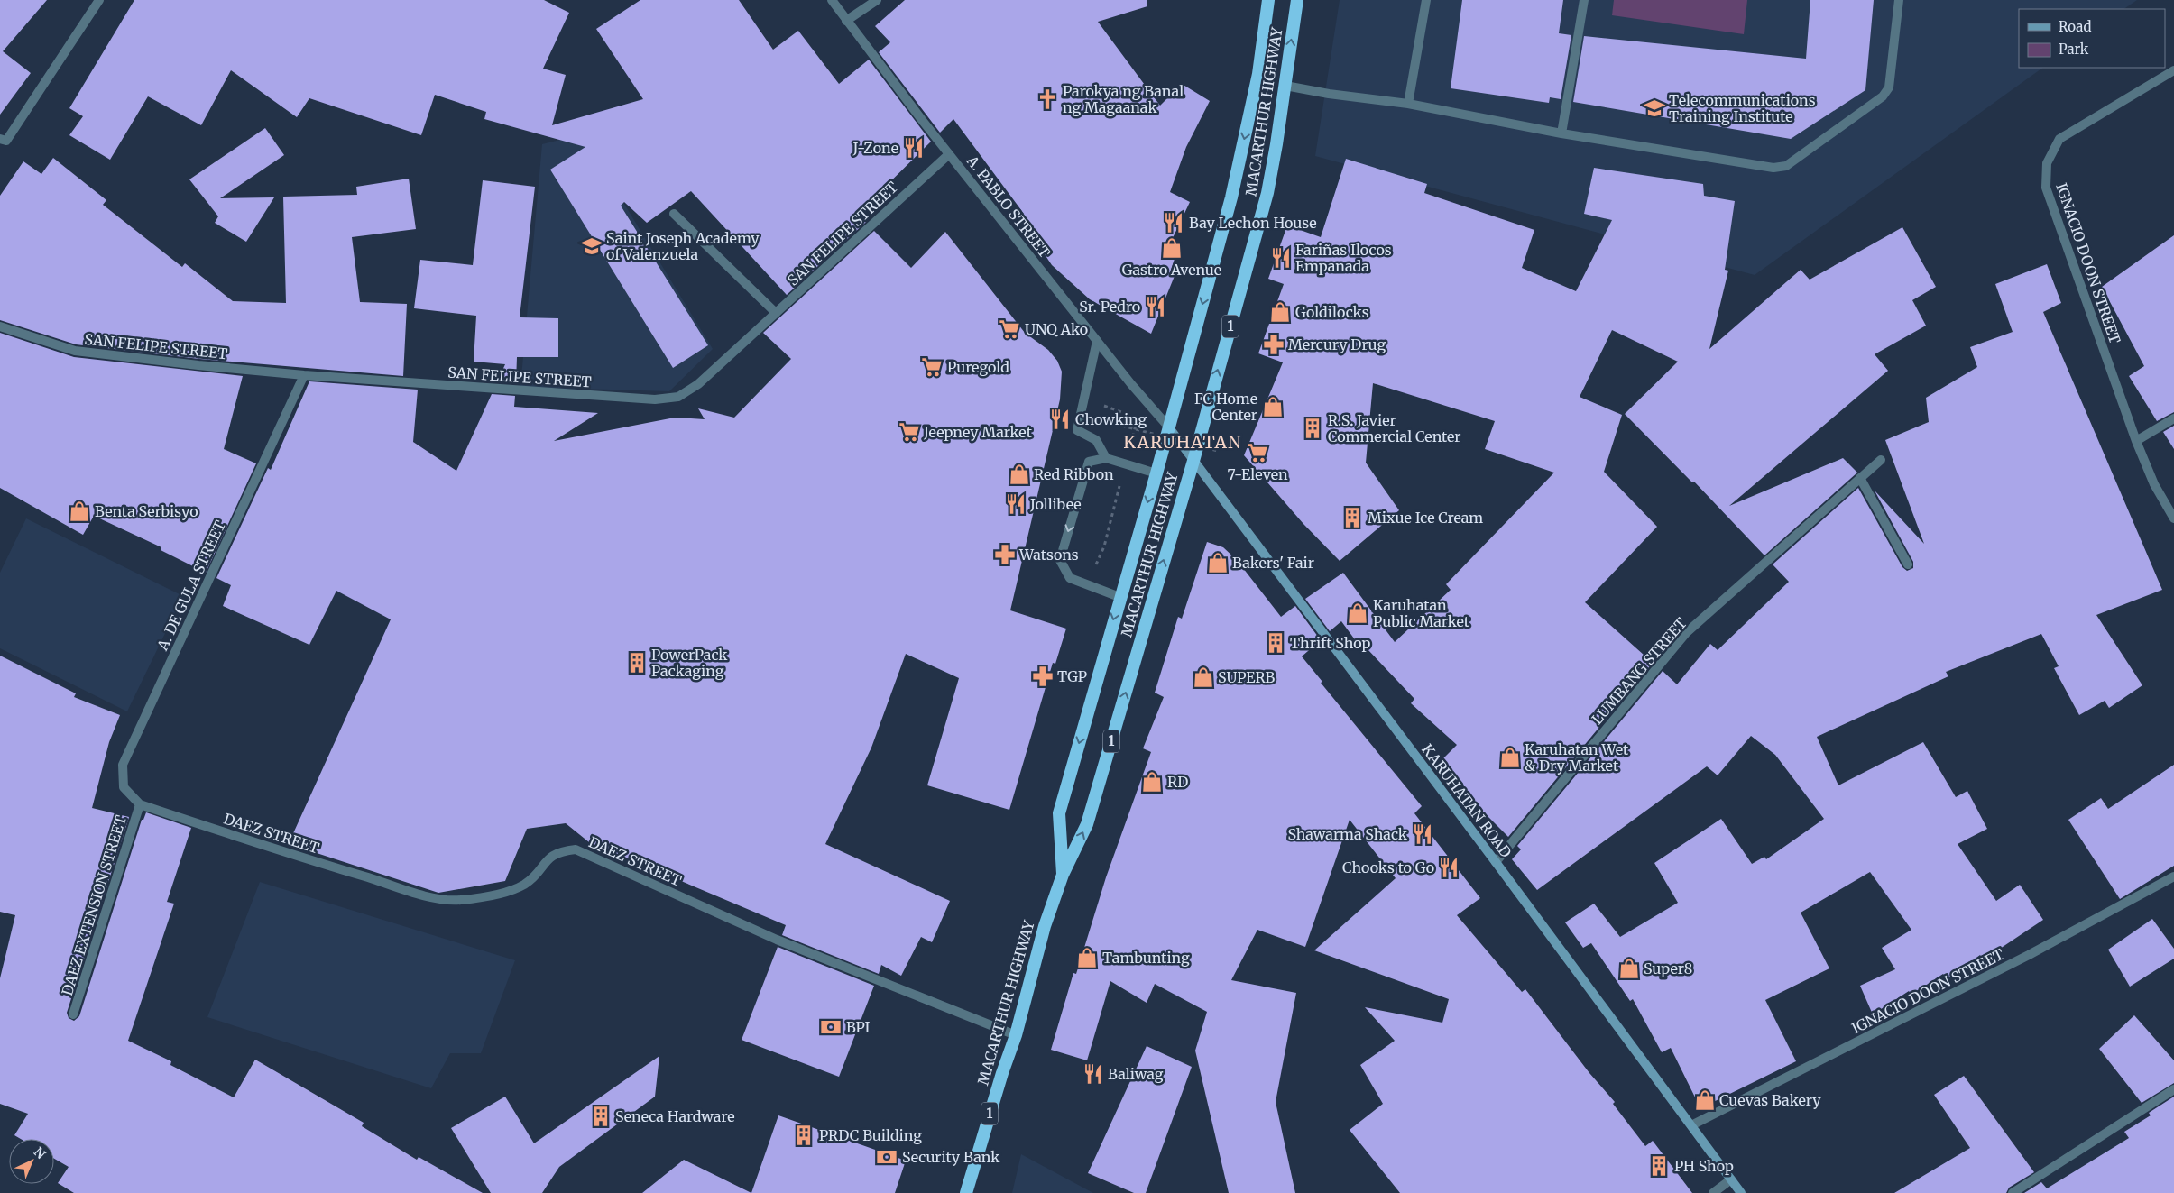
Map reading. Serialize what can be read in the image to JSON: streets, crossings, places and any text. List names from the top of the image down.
{
  "streets": {
    "highway": ["MACARTHUR HIGHWAY", "1"],
    "main road": ["KARUHATAN ROAD"],
    "street": [
      "A. PABLO STREET",
      "SAN FELIPE STREET",
      "IGNACIO DOON STREET",
      "A. DE GULA STREET",
      "LUMBANG STREET",
      "DAEZ STREET",
      "DAEZ EXTENSION STREET"
    ]
  },
  "crossings": [
    ["MACARTHUR HIGHWAY", "A. PABLO STREET"],
    ["MACARTHUR HIGHWAY", "KARUHATAN ROAD"],
    ["MACARTHUR HIGHWAY", "DAEZ STREET"],
    ["A. PABLO STREET", "SAN FELIPE STREET"],
    ["A. PABLO STREET", "KARUHATAN ROAD"],
    ["SAN FELIPE STREET", "A. DE GULA STREET"],
    ["IGNACIO DOON STREET", "KARUHATAN ROAD"],
    ["A. DE GULA STREET", "DAEZ STREET"],
    ["A. DE GULA STREET", "DAEZ EXTENSION STREET"],
    ["LUMBANG STREET", "KARUHATAN ROAD"],
    ["DAEZ STREET", "DAEZ EXTENSION STREET"]
  ],
  "districts": ["KARUHATAN"],
  "places": {
    "church": ["Parokya ng Banal ng Magaanak"],
    "school or university": ["Telecommunications Training Institute", "Saint Joseph Academy of Valenzuela"],
    "restaurant": [
      "J-Zone",
      "Bay Lechon House",
      "Fariñas Ilocos Empanada",
      "Sr. Pedro",
      "Chowking",
      "Jollibee",
      "Shawarma Shack",
      "Chooks to Go",
      "Baliwag"
    ],
    "shop": [
      "Gastro Avenue",
      "Goldilocks",
      "FC Home Center",
      "Red Ribbon",
      "Benta Serbisyo",
      "Bakers' Fair",
      "Karuhatan Public Market",
      "SUPERB",
      "Karuhatan Wet & Dry Market",
      "RD",
      "Tambunting",
      "Super8",
      "Cuevas Bakery"
    ],
    "supermarket": [
      "UNQ Ako",
      "Puregold",
      "Jeepney Market",
      "7-Eleven"
    ],
    "pharmacy": ["Mercury Drug", "Watsons", "TGP"],
    "building": [
      "R.S. Javier Commercial Center",
      "Mixue Ice Cream",
      "Thrift Shop",
      "PowerPack Packaging",
      "Seneca Hardware",
      "PRDC Building",
      "PH Shop"
    ],
    "bank": ["BPI", "Security Bank"]
  },
  "legend": ["Road", "Park"],
  "north": "top right"
}
